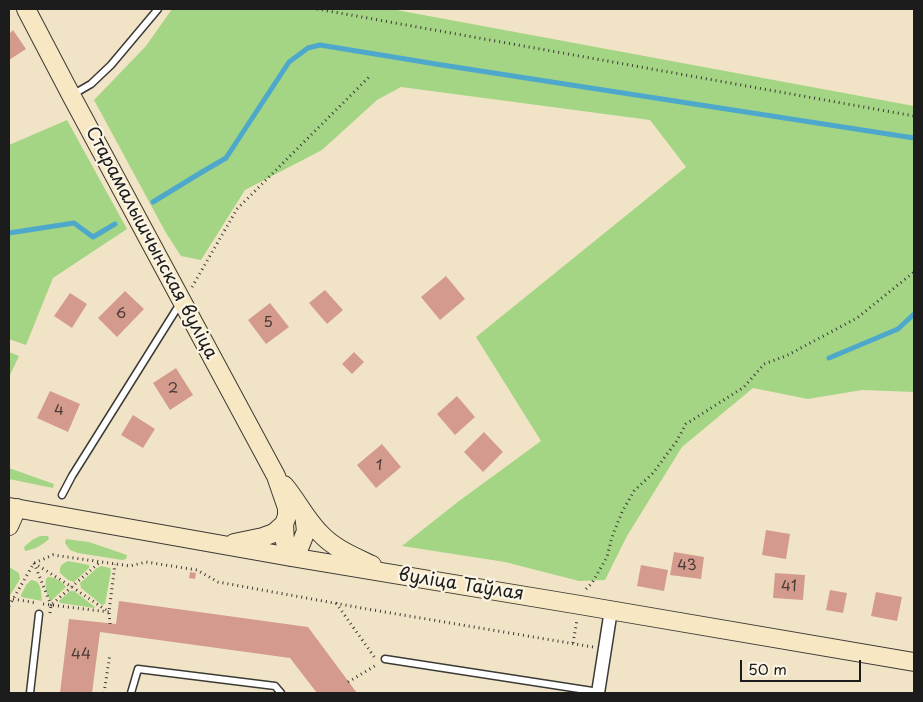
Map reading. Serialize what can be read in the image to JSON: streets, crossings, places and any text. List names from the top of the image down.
{
  "streets": {
    "main road": ["Старамалышчынская вуліца", "вуліца Таўлая"]
  },
  "house_numbers": [
    "6",
    "5",
    "2",
    "4",
    "1",
    "43",
    "41",
    "44"
  ],
  "scale_bar": "50 m"
}
